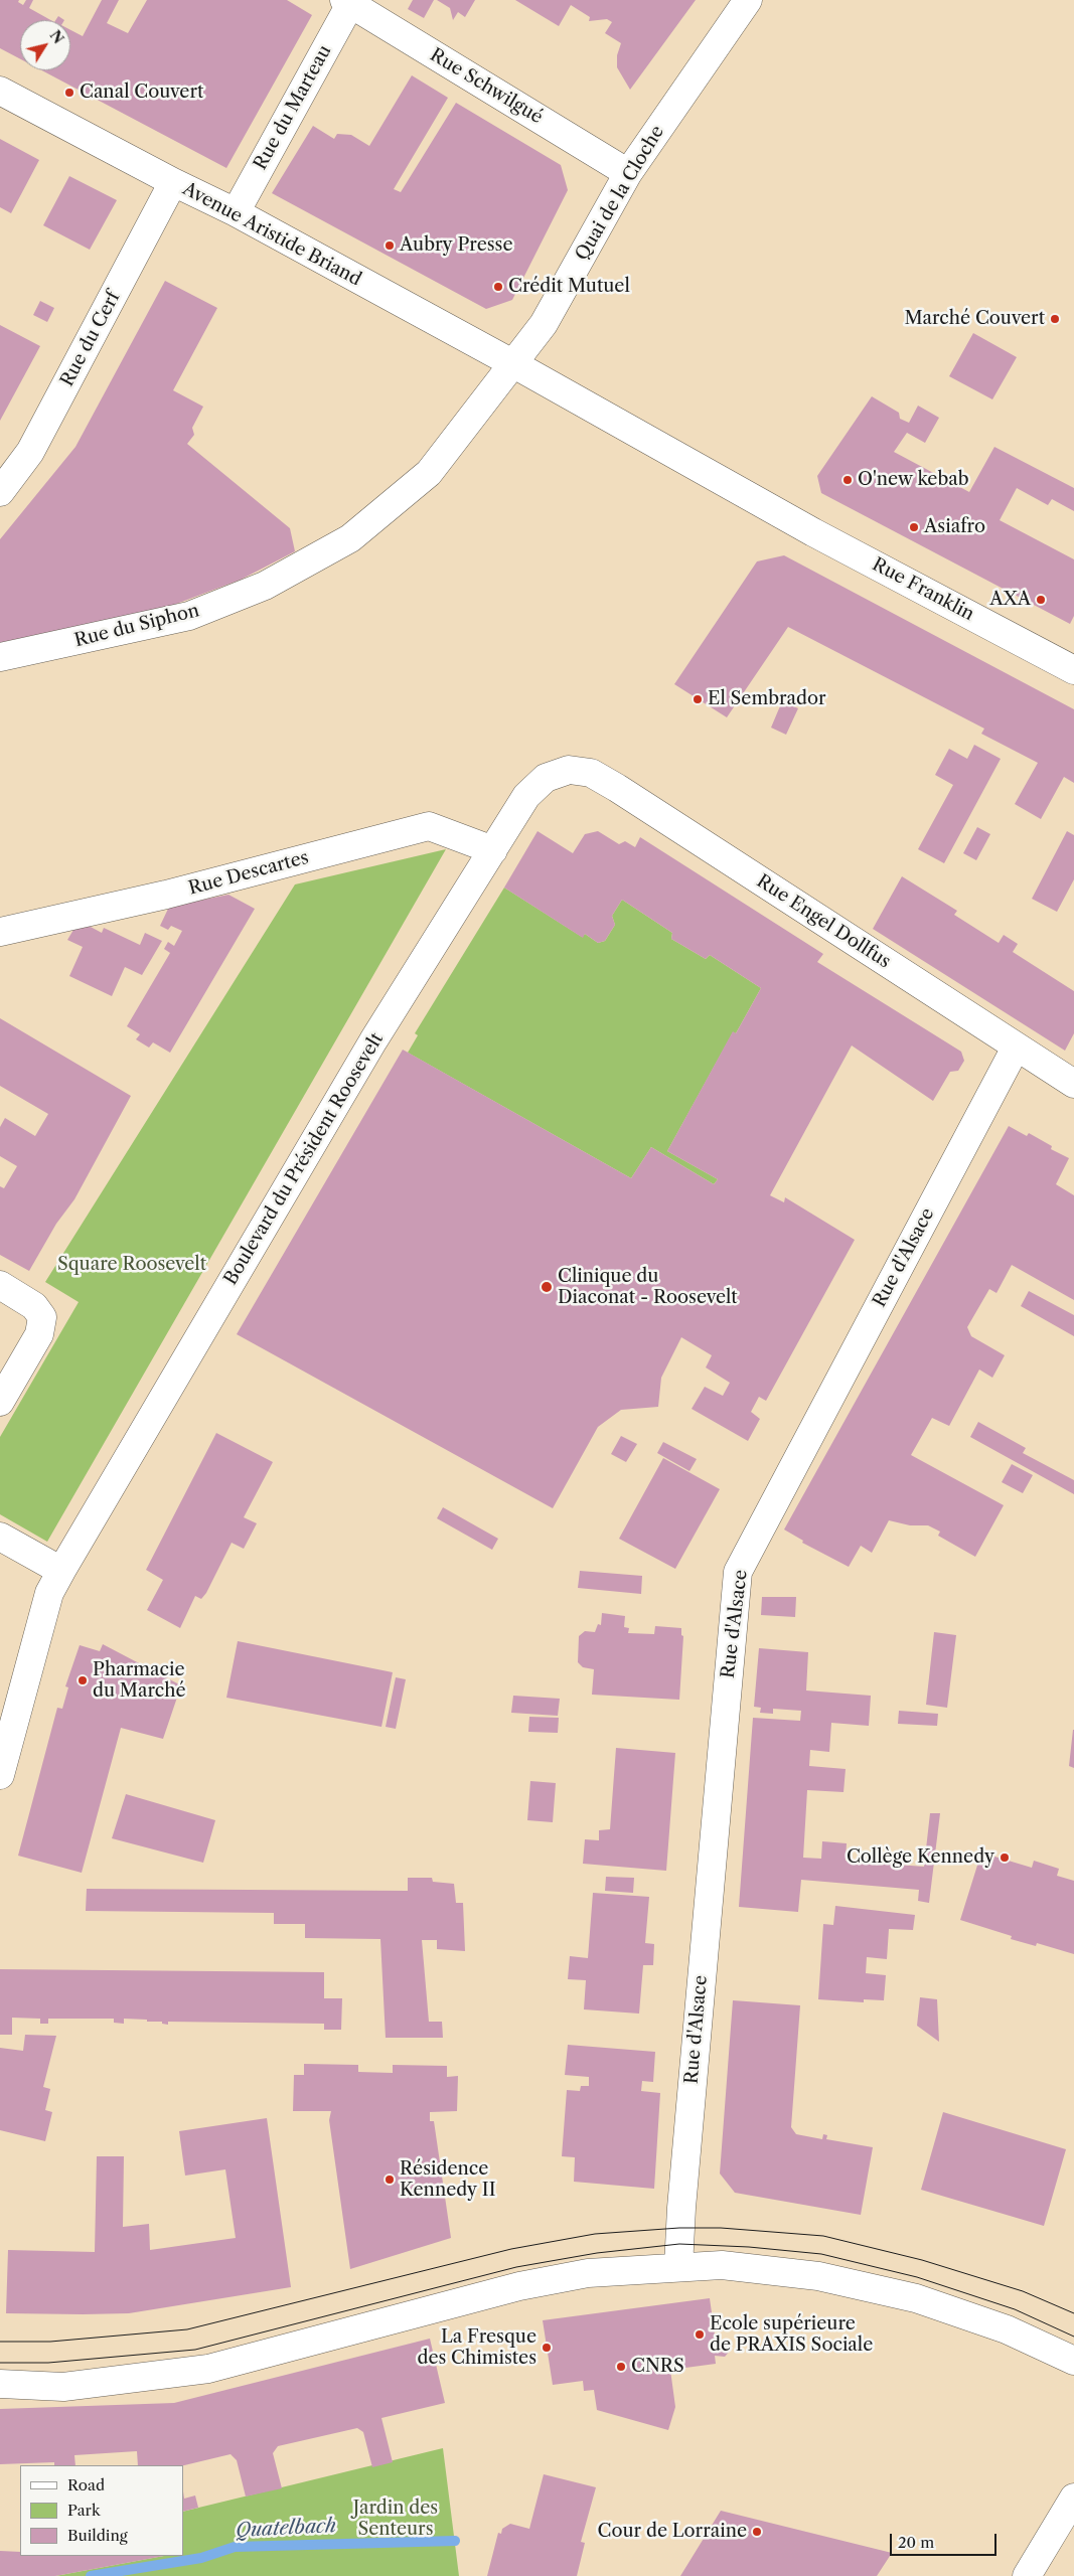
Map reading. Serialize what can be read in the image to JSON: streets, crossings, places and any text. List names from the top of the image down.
{
  "streets": {
    "street": [
      "Rue Schwilgué",
      "Rue du Marteau",
      "Quai de la Cloche",
      "Avenue Aristide Briand",
      "Rue du Cerf",
      "Rue Franklin",
      "Rue du Siphon",
      "Rue Descartes",
      "Rue Engel Dollfus",
      "Boulevard du Président Roosevelt",
      "Rue d'Alsace"
    ]
  },
  "crossings": [
    ["Rue Schwilgué", "Rue du Marteau"],
    ["Rue Schwilgué", "Quai de la Cloche"],
    ["Rue du Marteau", "Avenue Aristide Briand"],
    ["Quai de la Cloche", "Avenue Aristide Briand"],
    ["Quai de la Cloche", "Rue du Siphon"],
    ["Avenue Aristide Briand", "Rue du Cerf"],
    ["Avenue Aristide Briand", "Rue Franklin"],
    ["Avenue Aristide Briand", "Rue du Siphon"],
    ["Rue Descartes", "Boulevard du Président Roosevelt"],
    ["Rue Engel Dollfus", "Boulevard du Président Roosevelt"],
    ["Rue Engel Dollfus", "Rue d'Alsace"]
  ],
  "water": ["Quatelbach"],
  "parks": ["Square Roosevelt", "Jardin des Senteurs"],
  "places": [
    "Canal Couvert",
    "Aubry Presse",
    "Crédit Mutuel",
    "Marché Couvert",
    "O'new kebab",
    "Asiafro",
    "AXA",
    "El Sembrador",
    "Clinique du Diaconat - Roosevelt",
    "Pharmacie du Marché",
    "Collège Kennedy",
    "Résidence Kennedy II",
    "Ecole supérieure de PRAXIS Sociale",
    "La Fresque des Chimistes",
    "CNRS",
    "Cour de Lorraine"
  ],
  "legend": ["Road", "Park", "Building"],
  "scale_bar": "20 m",
  "north": "top right"
}
